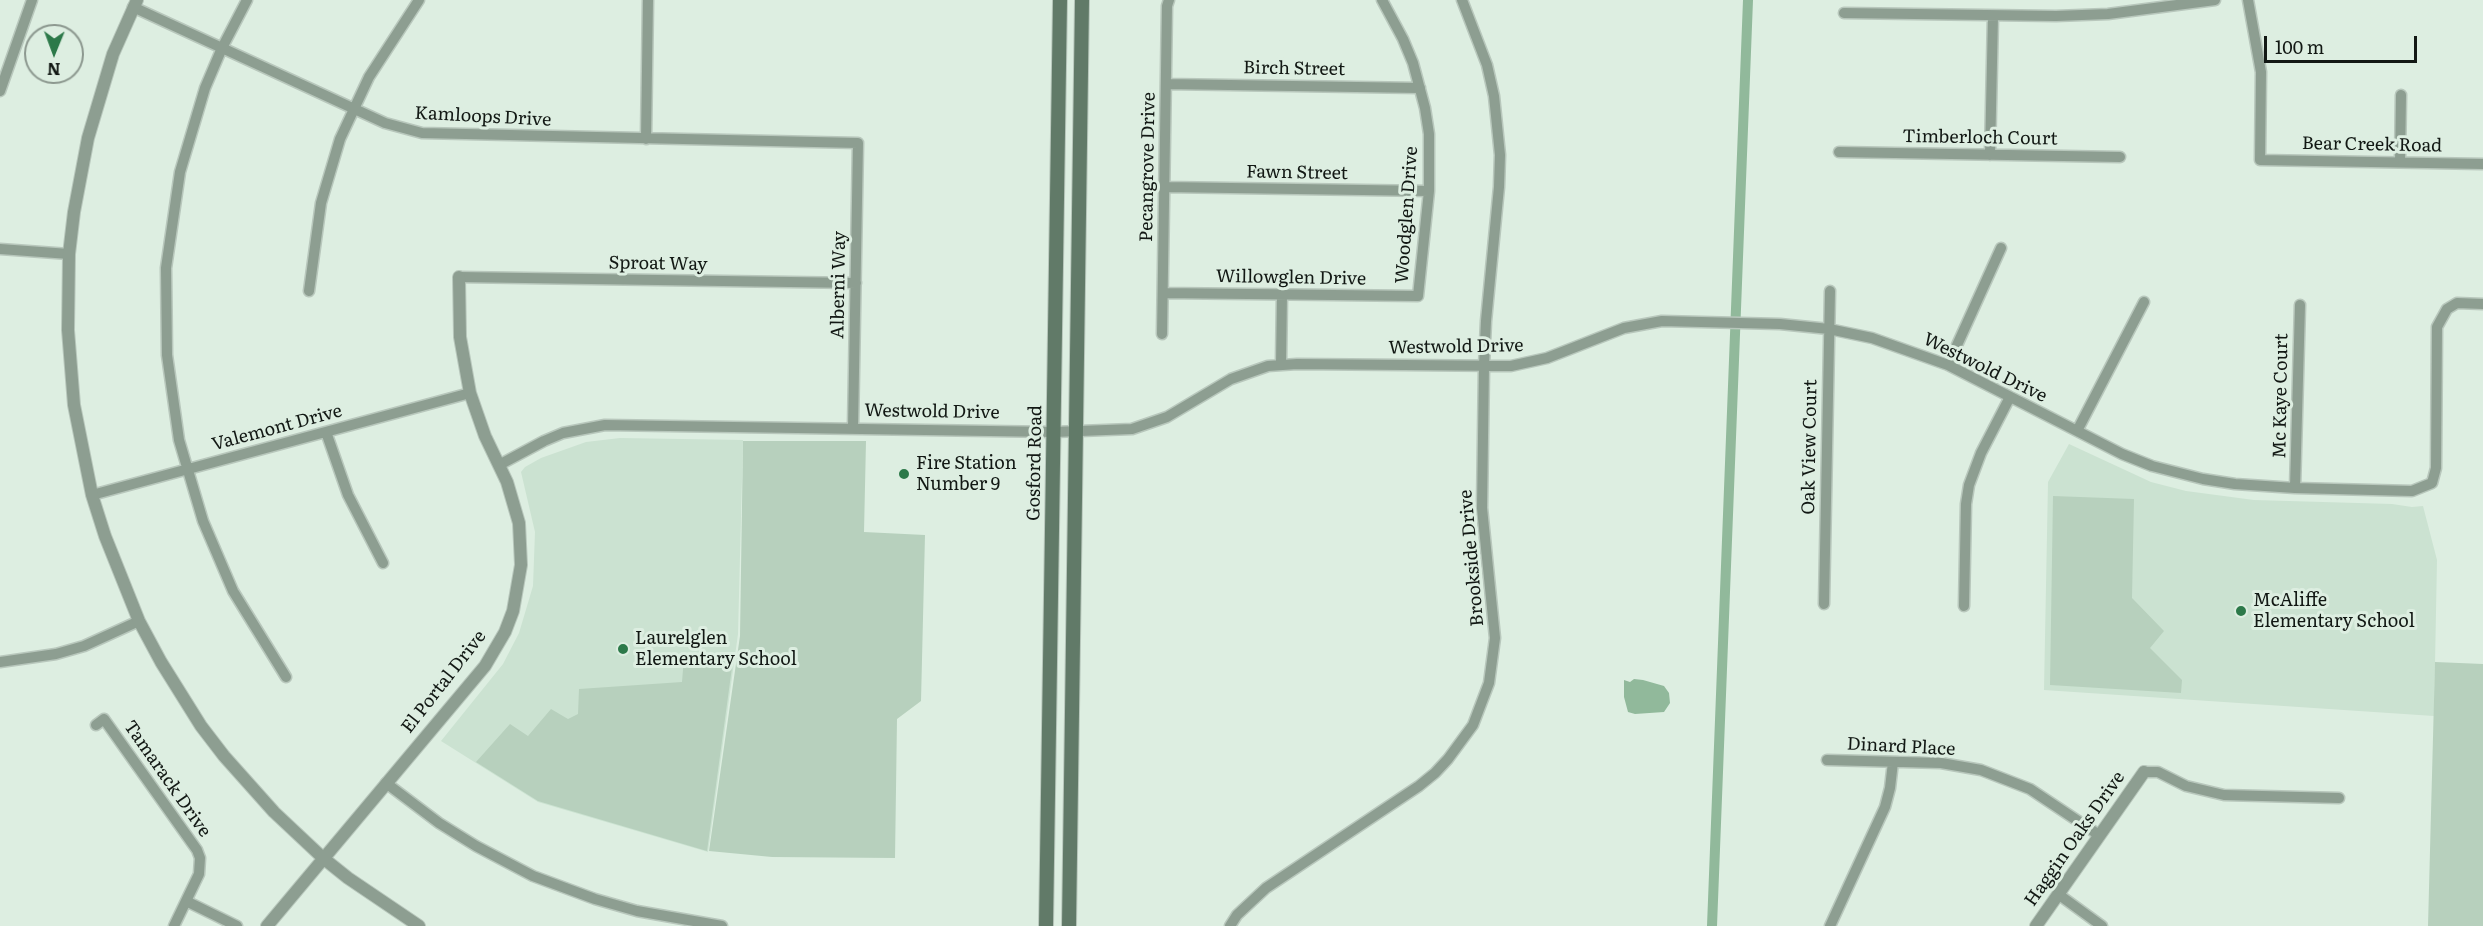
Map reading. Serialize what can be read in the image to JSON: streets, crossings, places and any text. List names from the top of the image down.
{
  "streets": {
    "main road": ["Gosford Road"],
    "street": [
      "Birch Street",
      "Kamloops Drive",
      "Timberloch Court",
      "Bear Creek Road",
      "Pecangrove Drive",
      "Fawn Street",
      "Woodglen Drive",
      "Sproat Way",
      "Willowglen Drive",
      "Alberni Way",
      "Westwold Drive",
      "Mc Kaye Court",
      "Valemont Drive",
      "Oak View Court",
      "Brookside Drive",
      "El Portal Drive",
      "Dinard Place",
      "Tamarack Drive",
      "Haggin Oaks Drive"
    ]
  },
  "crossings": [
    ["Birch Street", "Pecangrove Drive"],
    ["Birch Street", "Woodglen Drive"],
    ["Kamloops Drive", "Alberni Way"],
    ["Pecangrove Drive", "Fawn Street"],
    ["Pecangrove Drive", "Willowglen Drive"],
    ["Fawn Street", "Woodglen Drive"],
    ["Woodglen Drive", "Willowglen Drive"],
    ["Sproat Way", "Alberni Way"],
    ["Sproat Way", "El Portal Drive"],
    ["Alberni Way", "Westwold Drive"],
    ["Westwold Drive", "Mc Kaye Court"],
    ["Westwold Drive", "Oak View Court"],
    ["Westwold Drive", "Gosford Road"],
    ["Westwold Drive", "Brookside Drive"],
    ["Westwold Drive", "El Portal Drive"],
    ["Valemont Drive", "El Portal Drive"],
    ["Dinard Place", "Haggin Oaks Drive"]
  ],
  "places": ["Fire Station Number 9", "McAliffe Elementary School", "Laurelglen Elementary School"],
  "scale_bar": "100 m",
  "north": "bottom"
}
